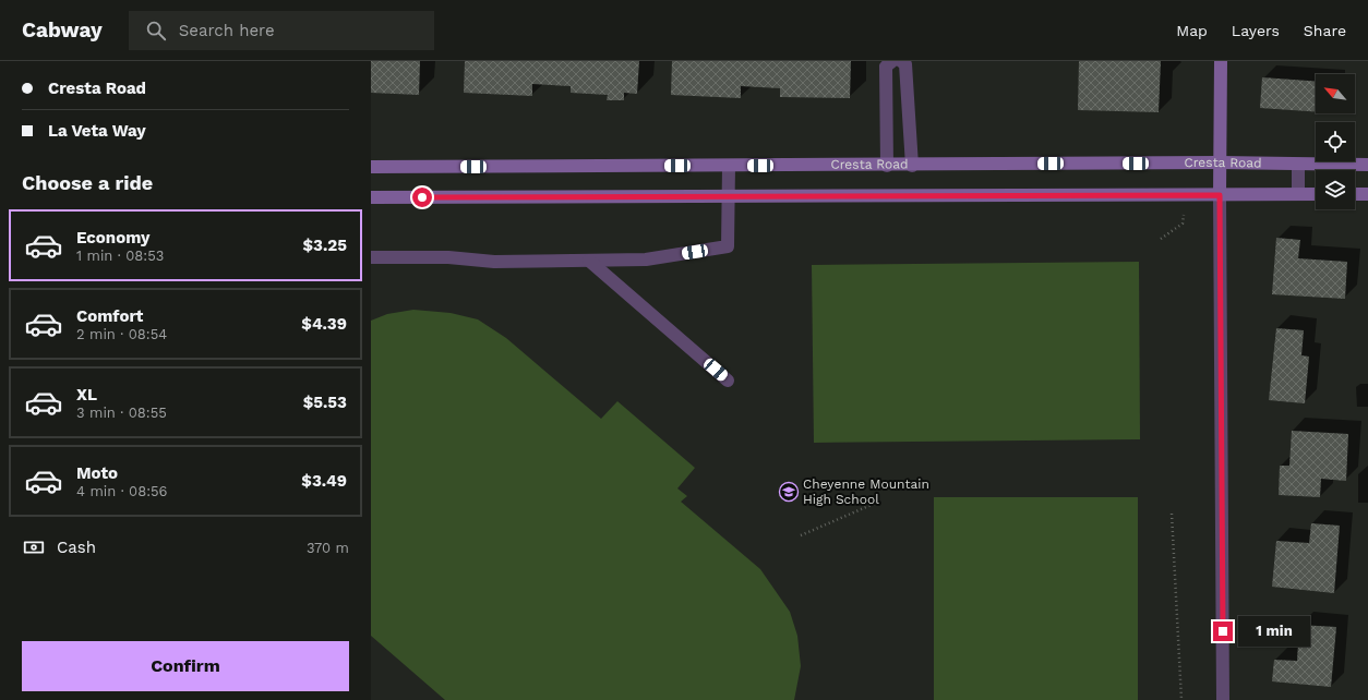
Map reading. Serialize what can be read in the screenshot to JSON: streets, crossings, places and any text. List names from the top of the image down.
{
  "streets": {
    "main road": ["Cresta Road"]
  },
  "places": {
    "school or university": ["Cheyenne Mountain High School"]
  },
  "north": "top left",
  "page": {
    "header": "Cabway",
    "search": "Search here",
    "nav": ["Map", "Layers", "Share"],
    "banner": ["Cresta Road", "La Veta Way"],
    "heading": "Choose a ride",
    "list": [
      {
        "name": "Economy",
        "note": "1 min · 08:53",
        "value": "$3.25"
      },
      {
        "name": "Comfort",
        "note": "2 min · 08:54",
        "value": "$4.39"
      },
      {
        "name": "XL",
        "note": "3 min · 08:55",
        "value": "$5.53"
      },
      {
        "name": "Moto",
        "note": "4 min · 08:56",
        "value": "$3.49"
      }
    ],
    "pay": ["Cash", "370 m"],
    "bubble": "1 min",
    "buttons": "Confirm"
  }
}
